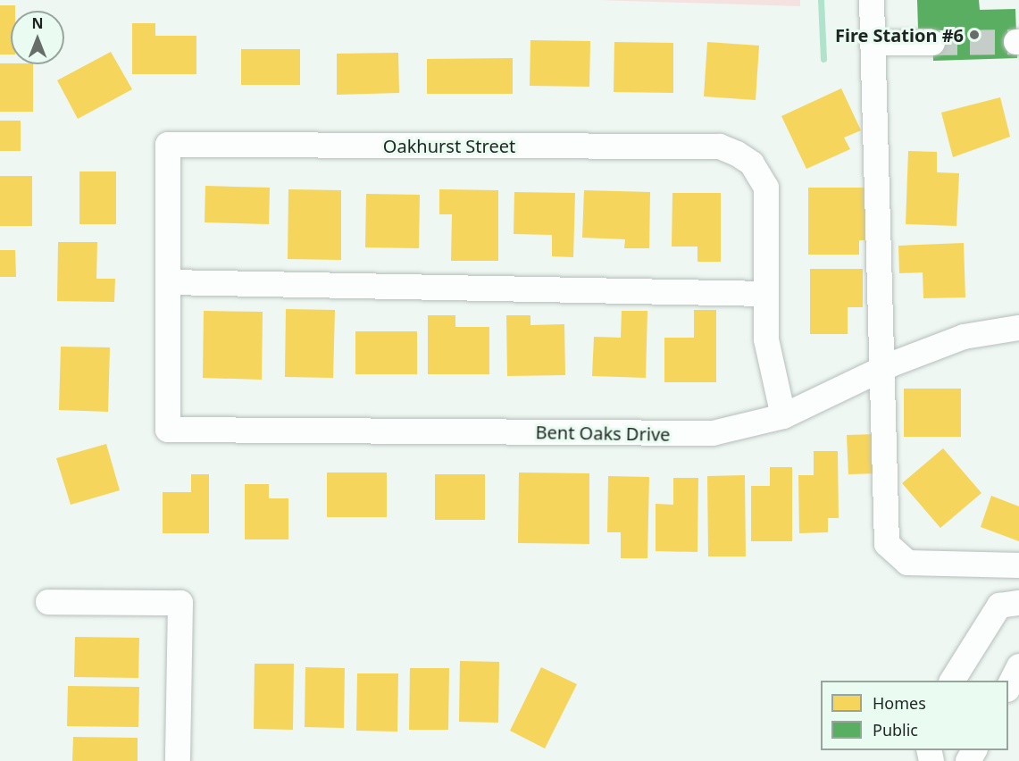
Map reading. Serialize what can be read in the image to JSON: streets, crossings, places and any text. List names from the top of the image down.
{
  "streets": {
    "street": ["Oakhurst Street", "Bent Oaks Drive"]
  },
  "crossings": [
    ["Oakhurst Street", "Bent Oaks Drive"]
  ],
  "places": ["Fire Station #6"],
  "legend": ["Homes", "Public"],
  "north": "top"
}
